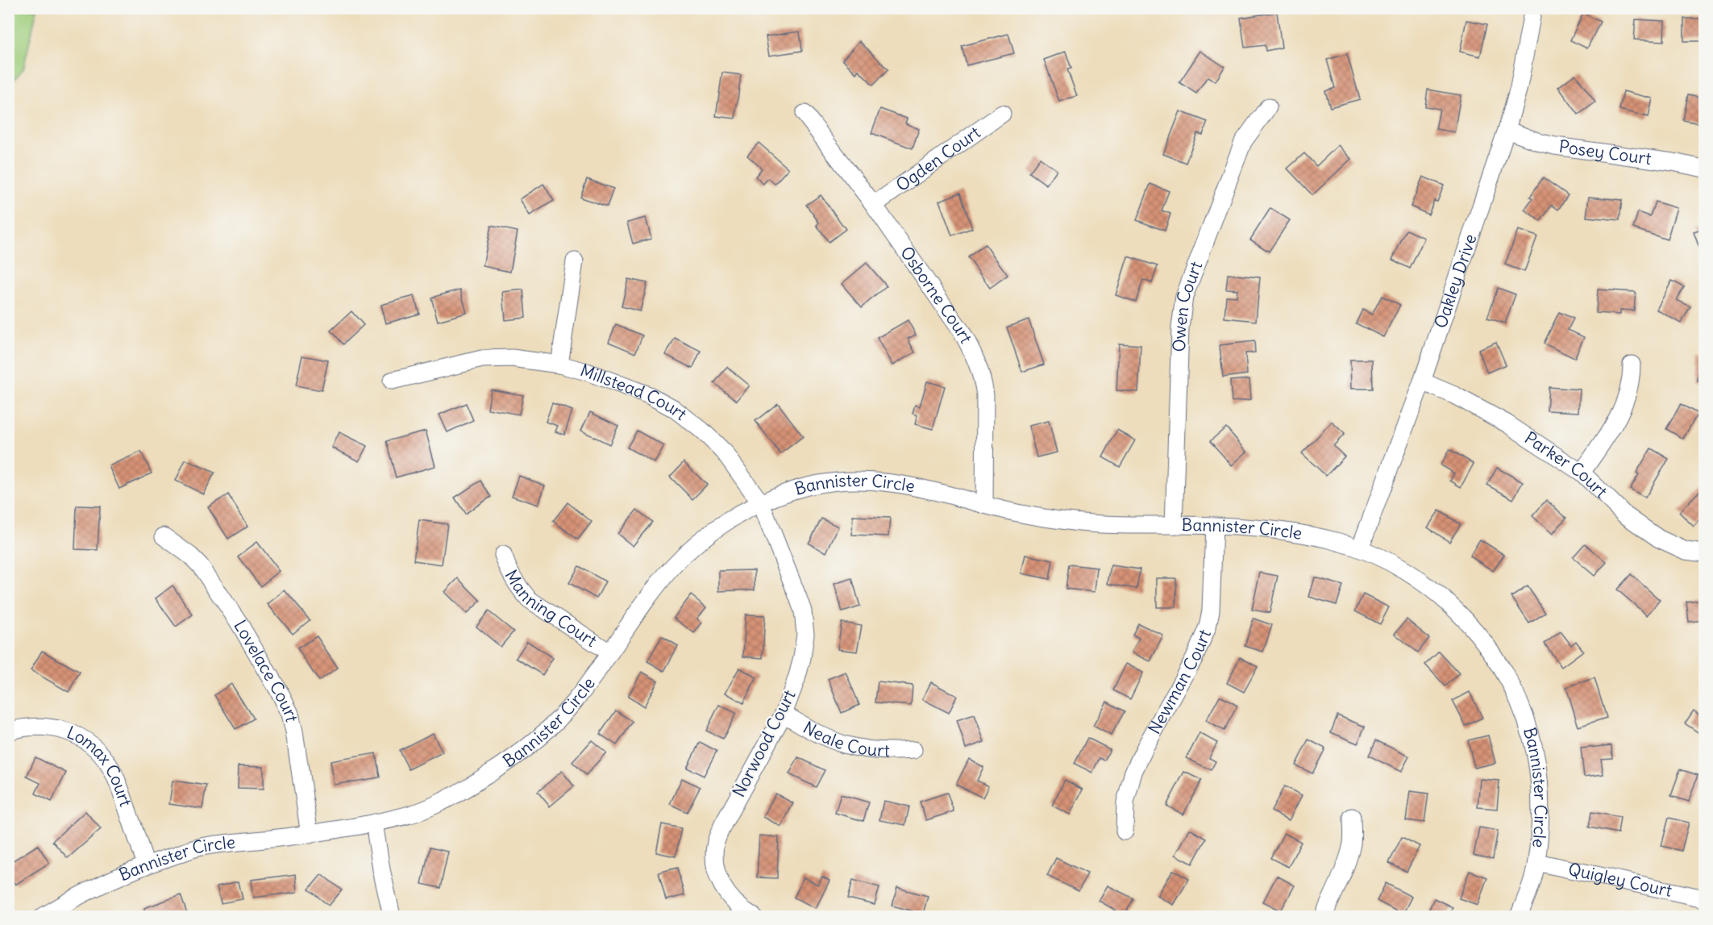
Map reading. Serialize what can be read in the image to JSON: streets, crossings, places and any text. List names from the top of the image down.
{
  "streets": {
    "street": [
      "Posey Court",
      "Ogden Court",
      "Oakley Drive",
      "Osborne Court",
      "Owen Court",
      "Millstead Court",
      "Parker Court",
      "Bannister Circle",
      "Manning Court",
      "Lovelace Court",
      "Newman Court",
      "Neale Court",
      "Norwood Court",
      "Lomax Court",
      "Quigley Court"
    ]
  },
  "crossings": [
    ["Posey Court", "Oakley Drive"],
    ["Ogden Court", "Osborne Court"],
    ["Oakley Drive", "Parker Court"],
    ["Oakley Drive", "Bannister Circle"],
    ["Osborne Court", "Bannister Circle"],
    ["Owen Court", "Bannister Circle"],
    ["Millstead Court", "Bannister Circle"],
    ["Millstead Court", "Norwood Court"],
    ["Bannister Circle", "Manning Court"],
    ["Bannister Circle", "Lovelace Court"],
    ["Bannister Circle", "Newman Court"],
    ["Bannister Circle", "Norwood Court"],
    ["Bannister Circle", "Lomax Court"],
    ["Bannister Circle", "Quigley Court"],
    ["Neale Court", "Norwood Court"]
  ]
}
